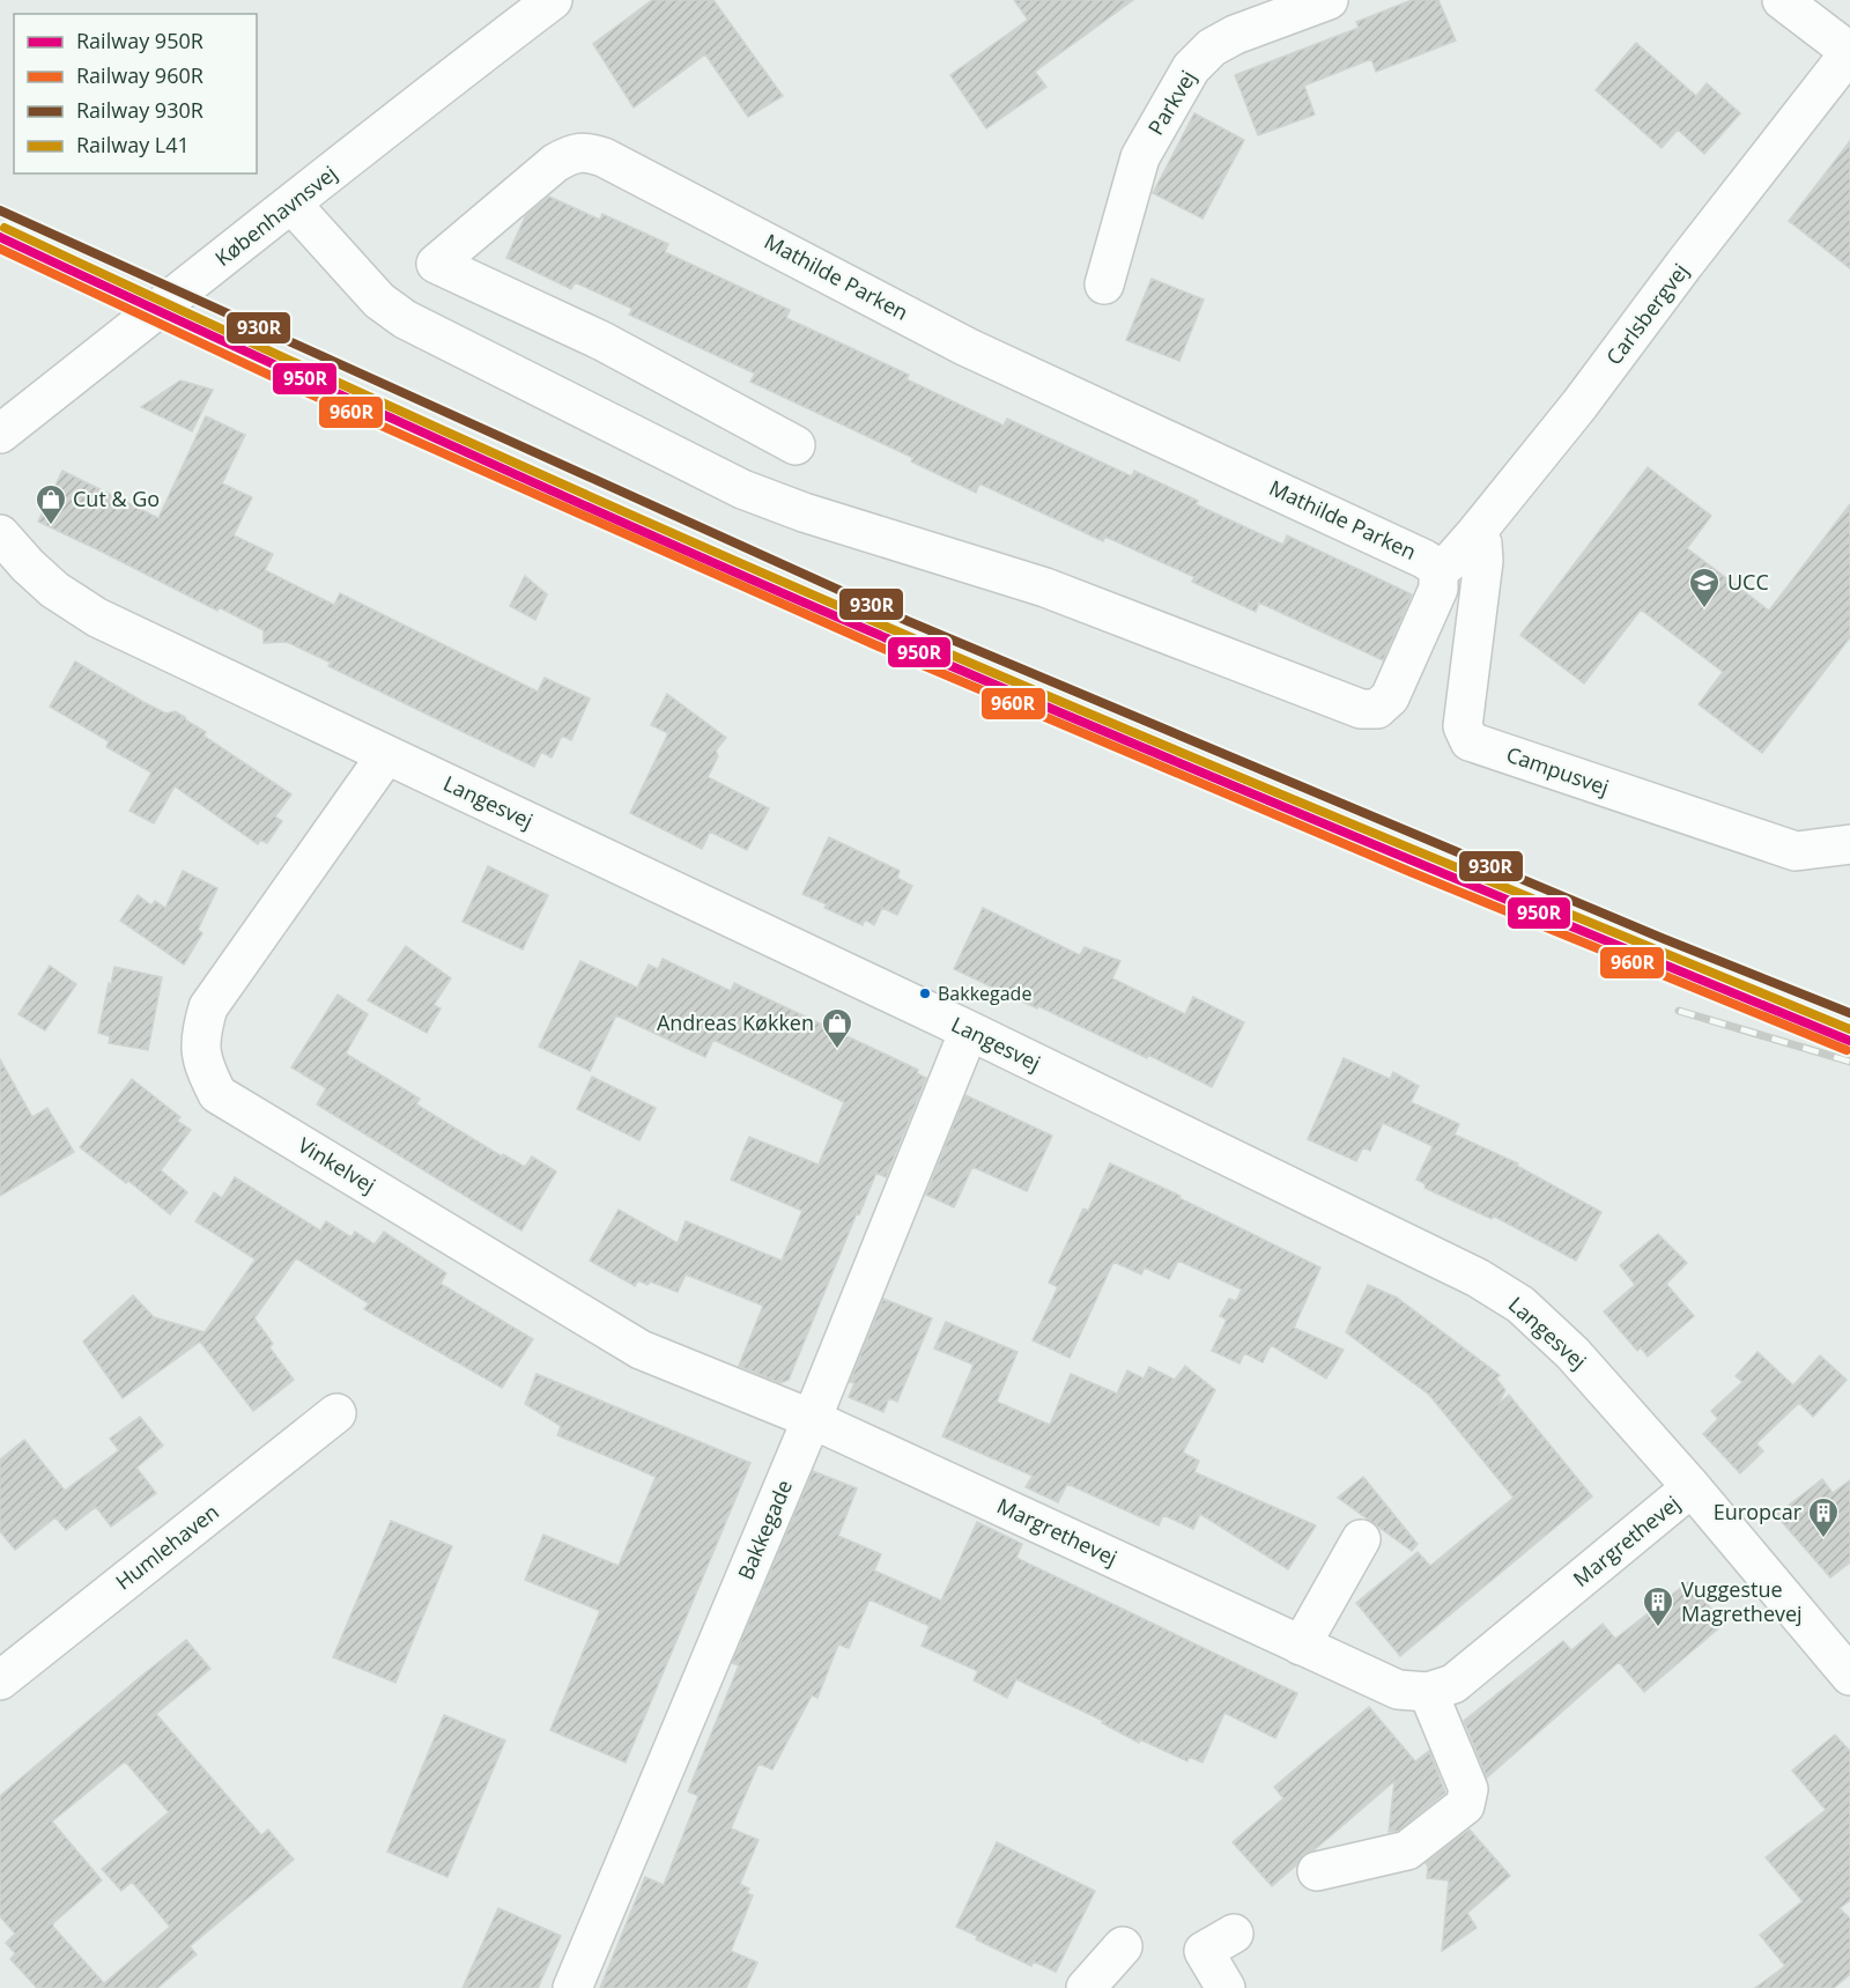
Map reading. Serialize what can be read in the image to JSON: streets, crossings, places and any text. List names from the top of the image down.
{
  "streets": {
    "street": [
      "Parkvej",
      "Københavnsvej",
      "Mathilde Parken",
      "Carlsbergvej",
      "Campusvej",
      "Langesvej",
      "Vinkelvej",
      "Bakkegade",
      "Margrethevej",
      "Humlehaven"
    ]
  },
  "crossings": [
    ["Københavnsvej", "Mathilde Parken"],
    ["Mathilde Parken", "Carlsbergvej"],
    ["Carlsbergvej", "Campusvej"],
    ["Langesvej", "Vinkelvej"],
    ["Langesvej", "Bakkegade"],
    ["Langesvej", "Margrethevej"],
    ["Vinkelvej", "Bakkegade"],
    ["Vinkelvej", "Margrethevej"],
    ["Bakkegade", "Margrethevej"]
  ],
  "places": {
    "shop": ["Cut & Go", "Andreas Køkken"],
    "school or university": ["UCC"],
    "other": ["Bakkegade"],
    "building": ["Europcar", "Vuggestue Magrethevej"]
  },
  "lines": [
    "rail line 930R",
    "rail line L41",
    "rail line 950R",
    "rail line 960R"
  ],
  "legend": [
    "Railway 950R",
    "Railway 960R",
    "Railway 930R",
    "Railway L41"
  ]
}
